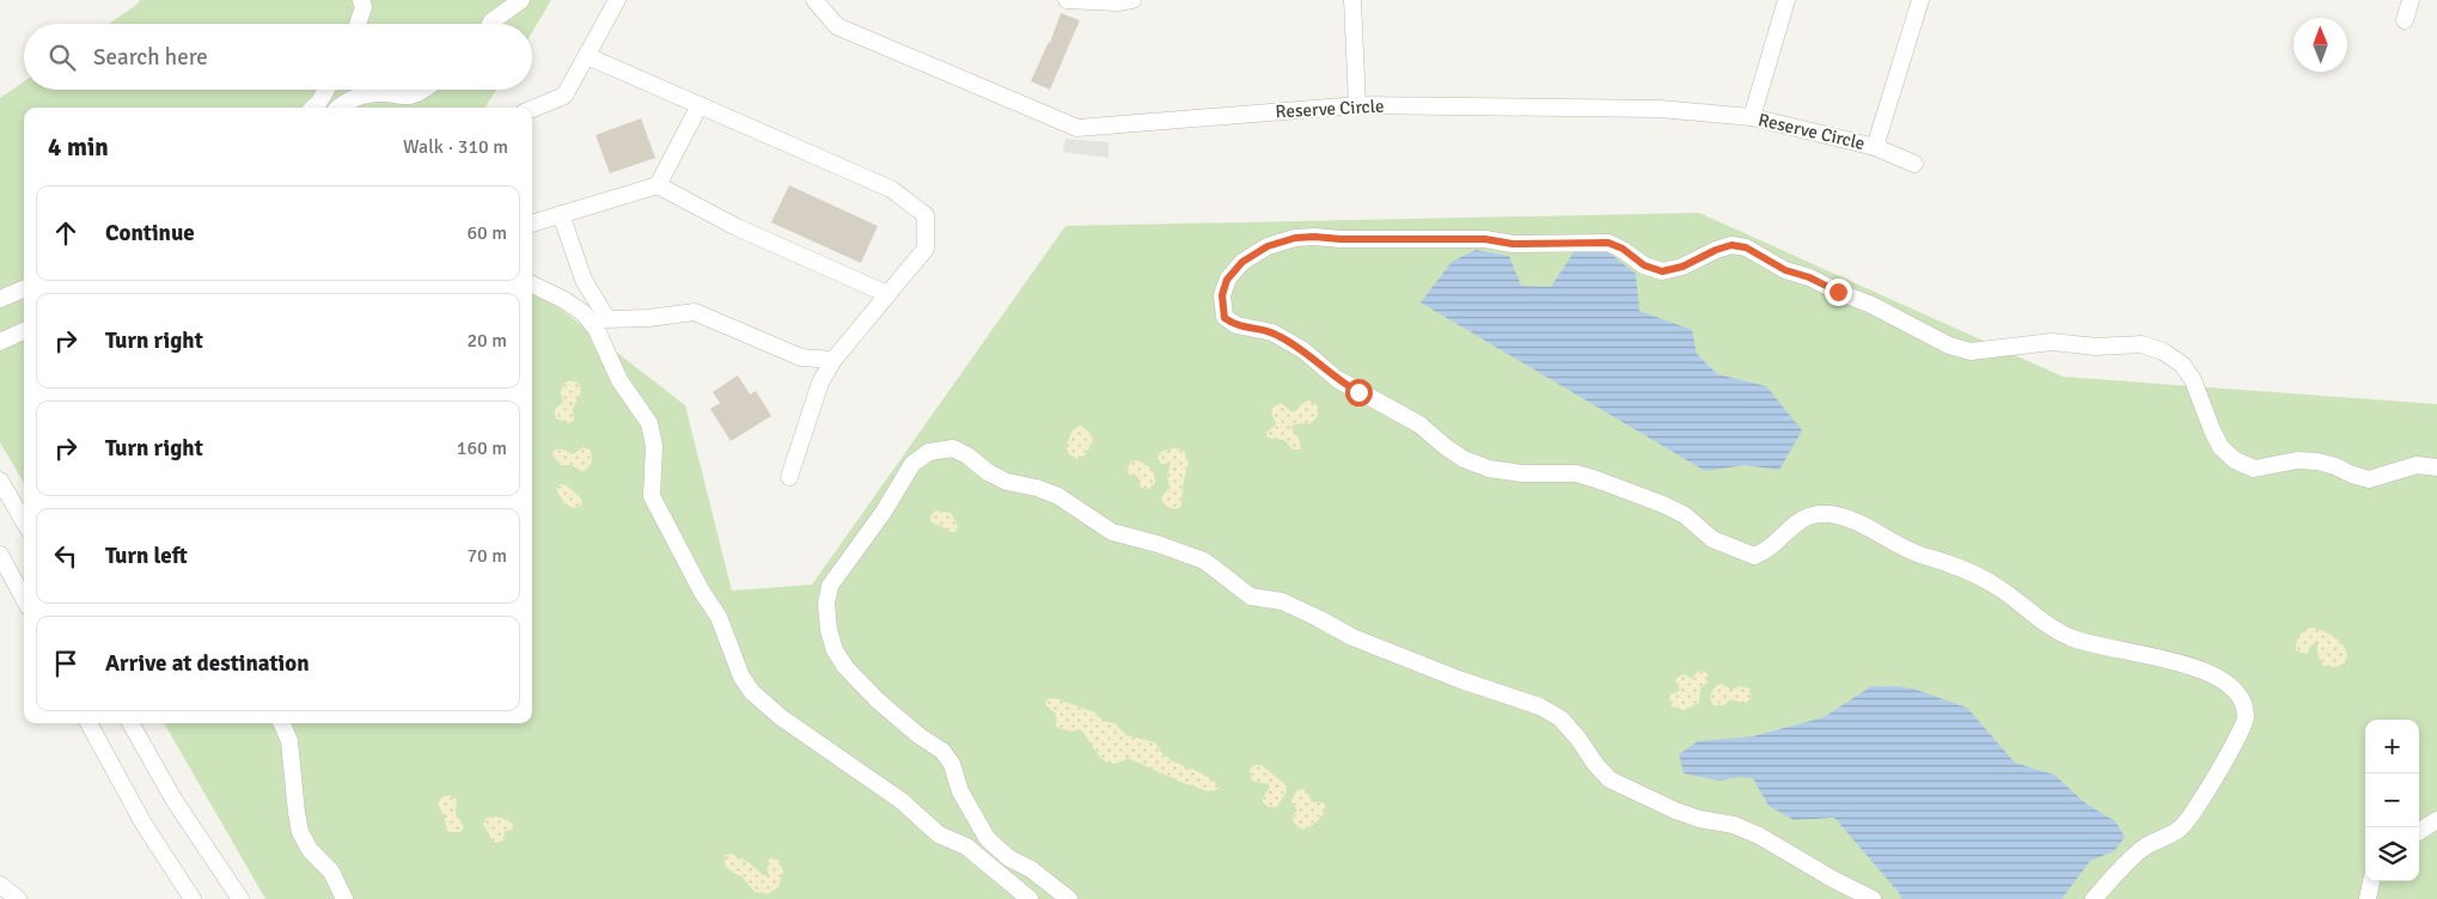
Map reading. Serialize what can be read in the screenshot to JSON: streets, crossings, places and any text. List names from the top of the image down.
{
  "streets": {
    "street": ["Reserve Circle"]
  },
  "north": "top",
  "page": {
    "search": "Search here",
    "heading": ["4 min", "Walk · 310 m"],
    "list": [
      ["Continue", "60 m"],
      ["Turn right", "20 m"],
      ["Turn right", "160 m"],
      ["Turn left", "70 m"],
      "Arrive at destination"
    ],
    "map_buttons": ["+", "−"]
  }
}
